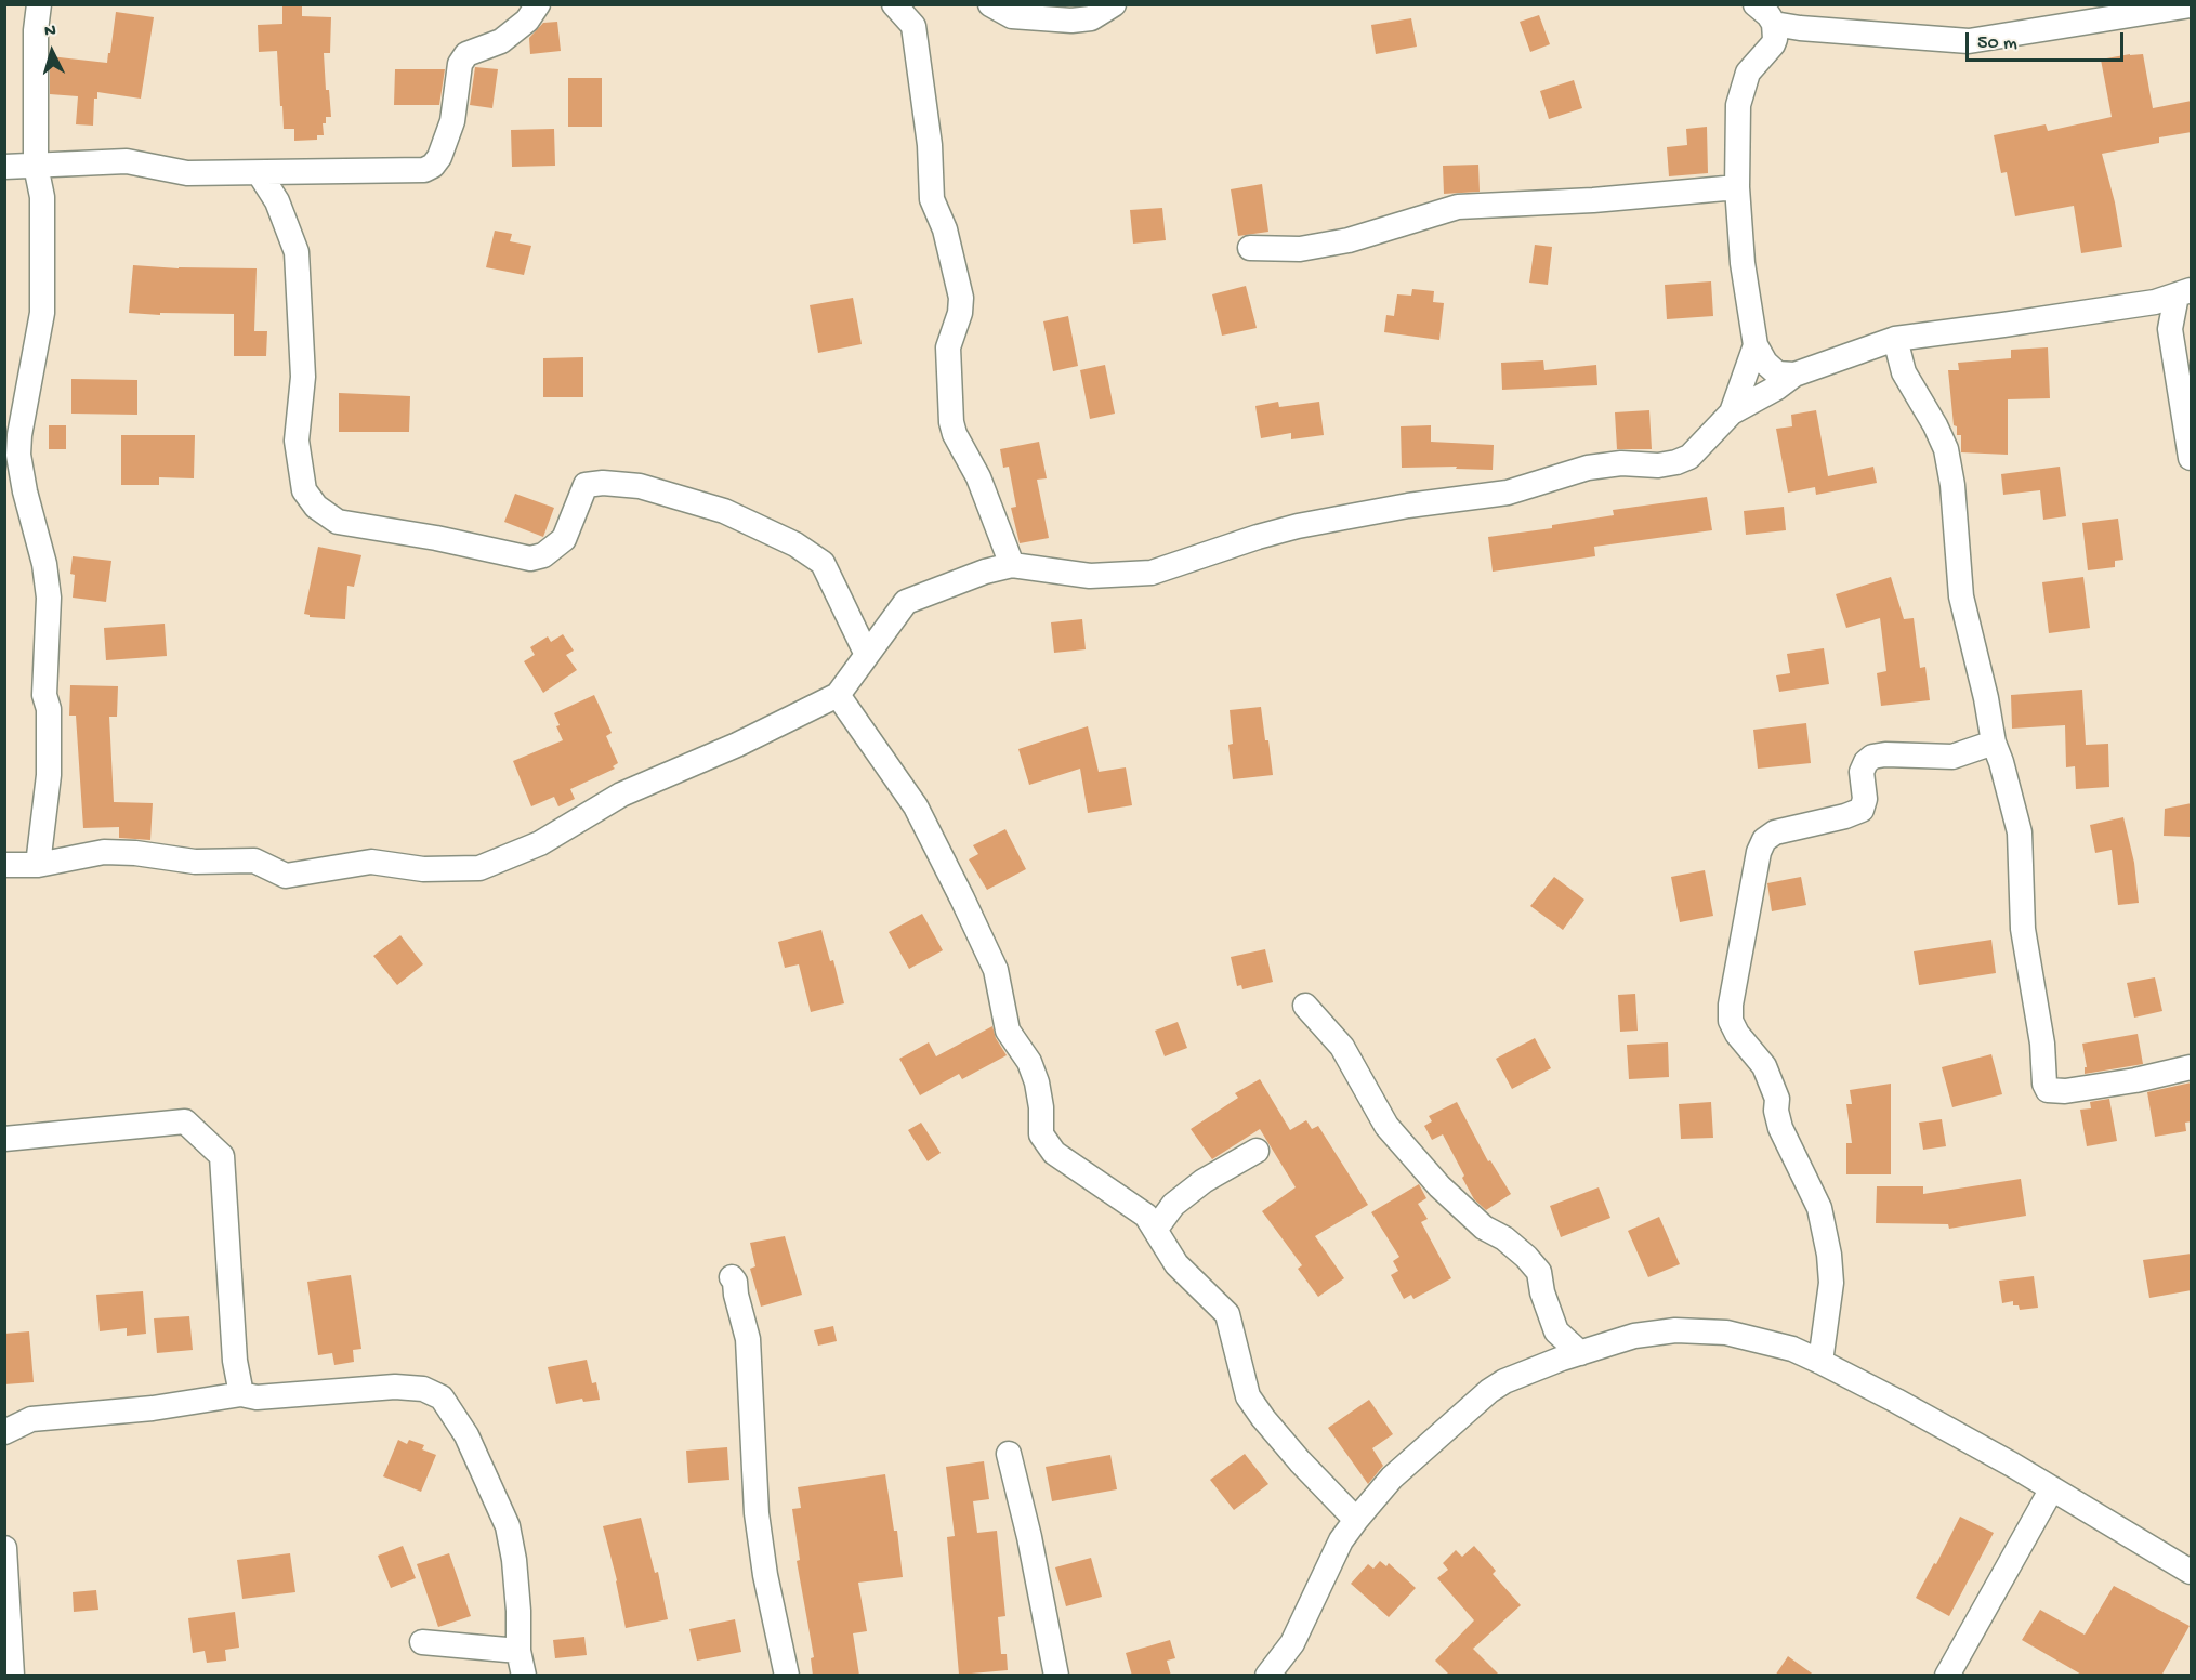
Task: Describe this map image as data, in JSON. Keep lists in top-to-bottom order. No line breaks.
{"scale_bar":"50 m","north":"top"}
